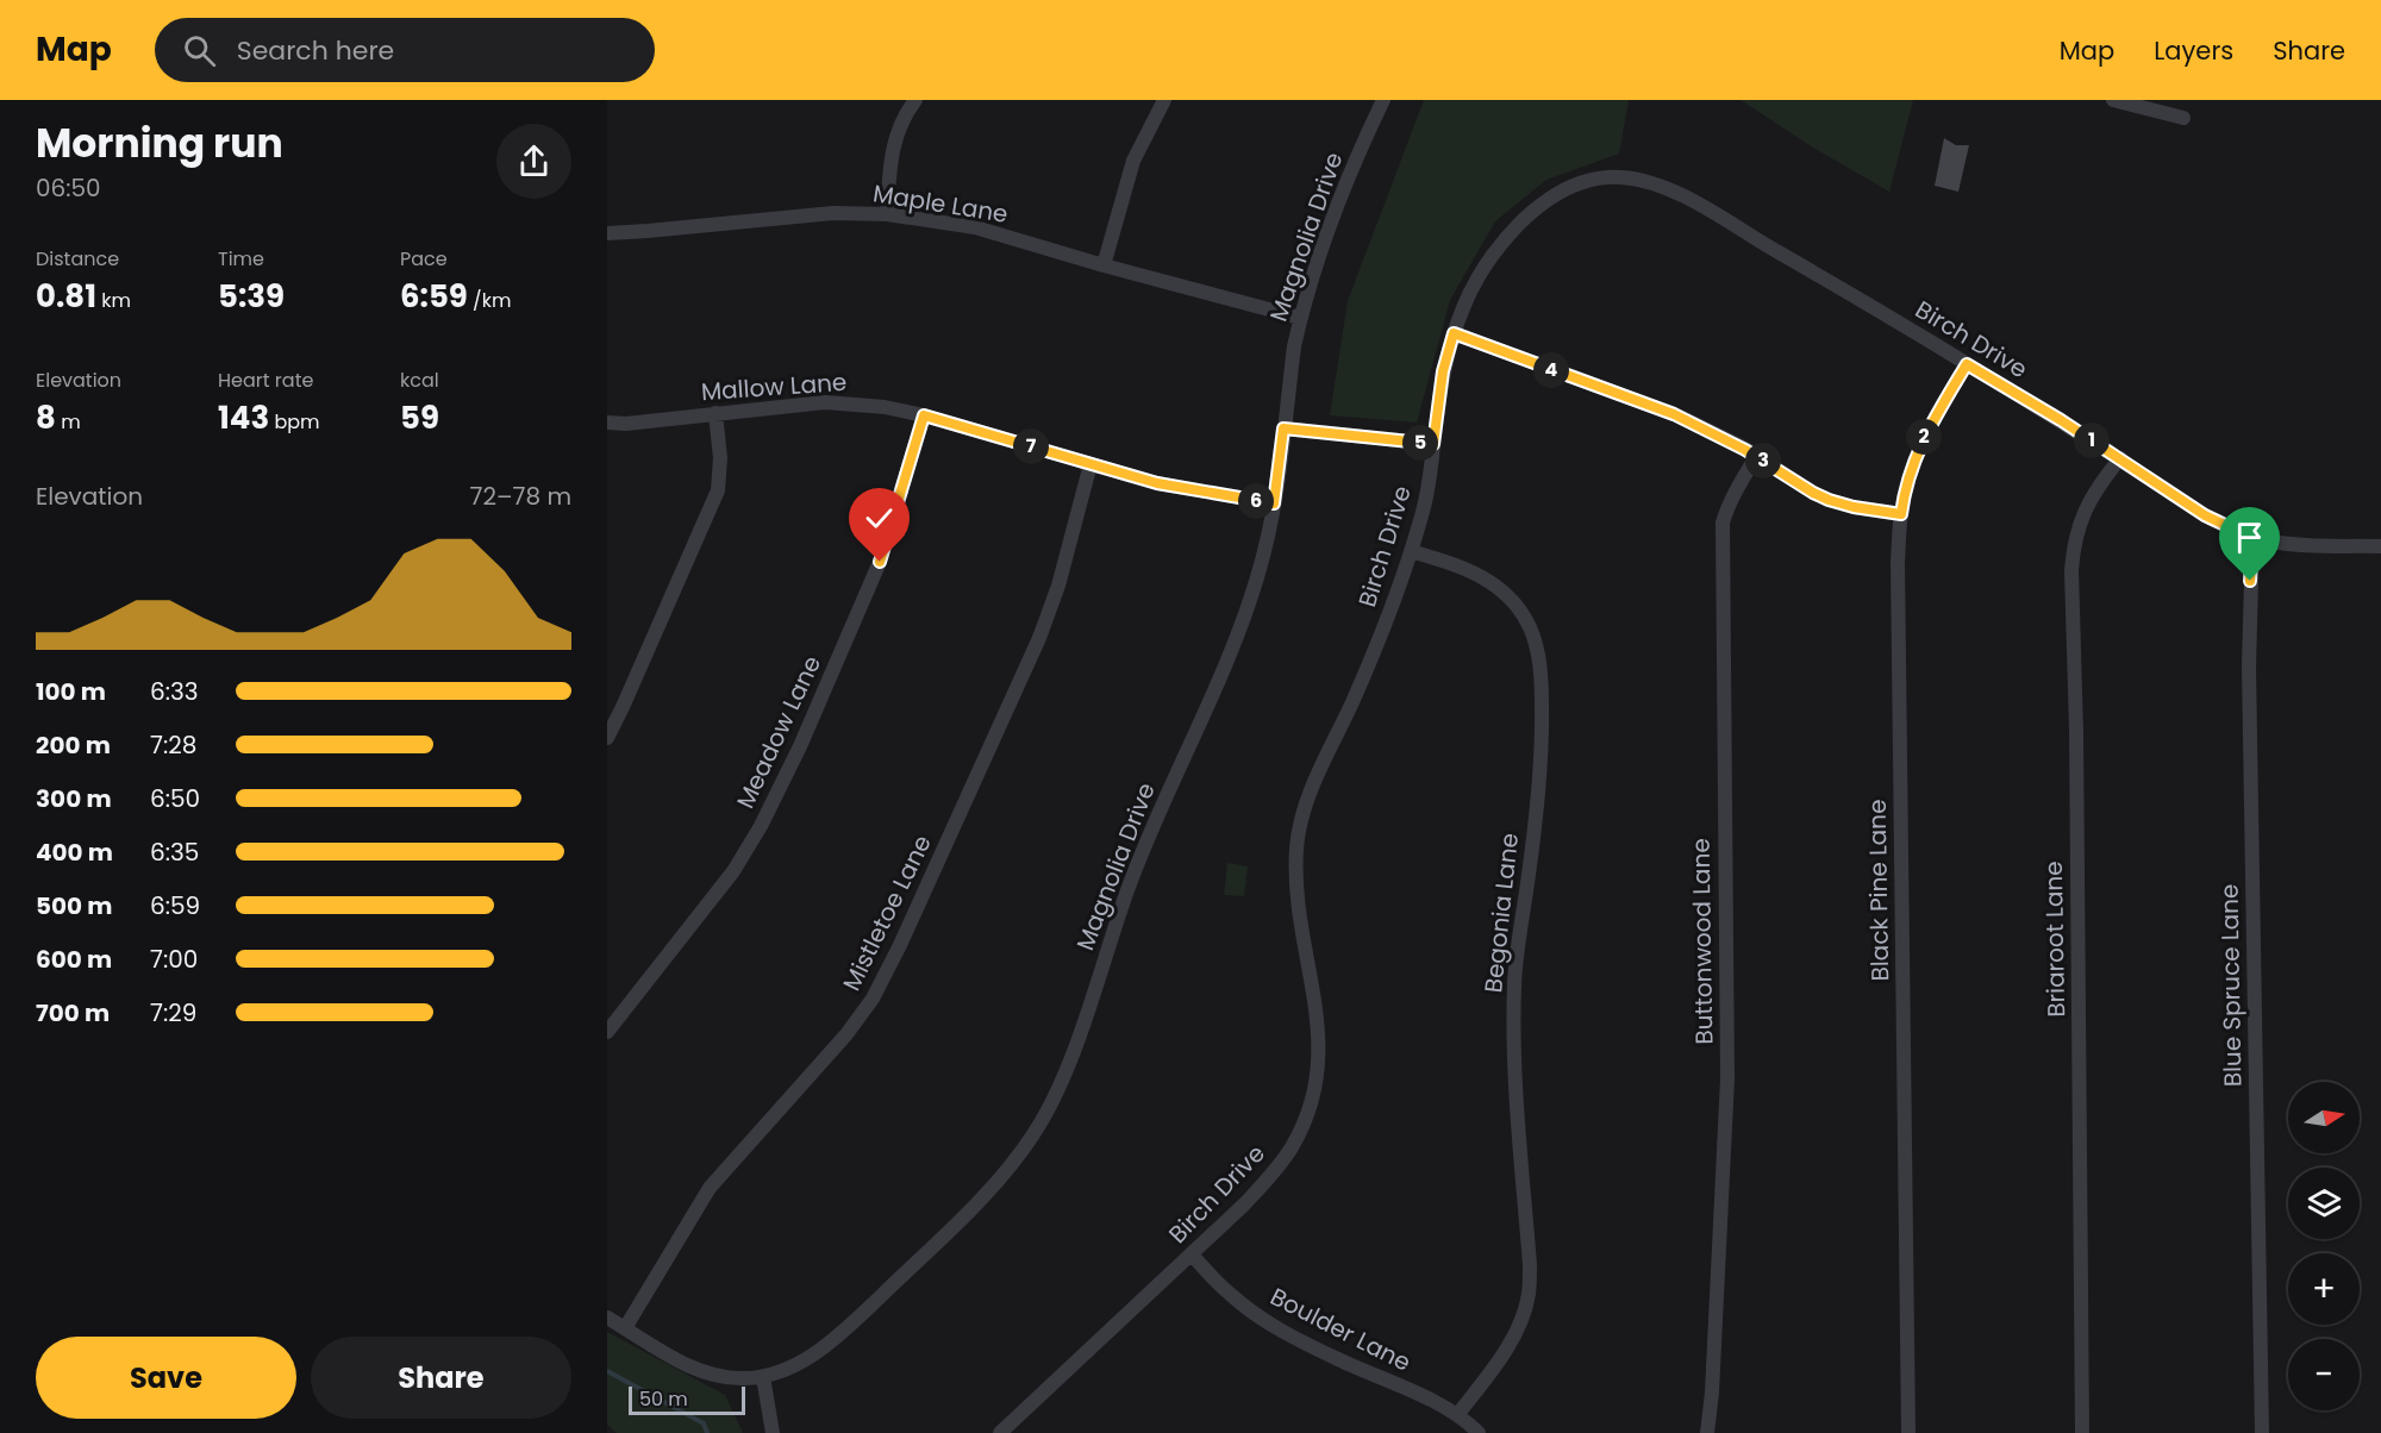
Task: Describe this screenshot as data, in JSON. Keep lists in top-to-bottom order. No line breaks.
{"streets":{"street":["Maple Lane","Magnolia Drive","Birch Drive","Mallow Lane","Meadow Lane","Black Pine Lane","Mistletoe Lane","Begonia Lane","Briaroot Lane","Buttonwood Lane","Blue Spruce Lane","Boulder Lane"]},"crossings":[["Maple Lane","Magnolia Drive"],["Magnolia Drive","Mallow Lane"],["Magnolia Drive","Mistletoe Lane"],["Birch Drive","Black Pine Lane"],["Birch Drive","Begonia Lane"],["Birch Drive","Briaroot Lane"],["Birch Drive","Blue Spruce Lane"],["Birch Drive","Boulder Lane"],["Mallow Lane","Meadow Lane"],["Mallow Lane","Mistletoe Lane"],["Begonia Lane","Boulder Lane"]],"scale_bar":"50 m","north":"right","page":{"header":"Map","search":"Search here","nav":["Map","Layers","Share"],"heading":["Morning run","06:50"],"stats":[["Distance","0.81 km"],["Time","5:39"],["Pace","6:59 /km"],["Elevation","8 m"],["Heart rate","143 bpm"],["kcal","59"]],"pins":["4","2","1","5","7","3","6"],"chart":["Elevation","72–78 m"],"list":[{"name":"100 m","note":"6:33"},{"name":"200 m","note":"7:28"},{"name":"300 m","note":"6:50"},{"name":"400 m","note":"6:35"},{"name":"500 m","note":"6:59"},{"name":"600 m","note":"7:00"},{"name":"700 m","note":"7:29"}],"map_buttons":["+","−"],"buttons":["Save","Share"],"scale":"50 m"}}
